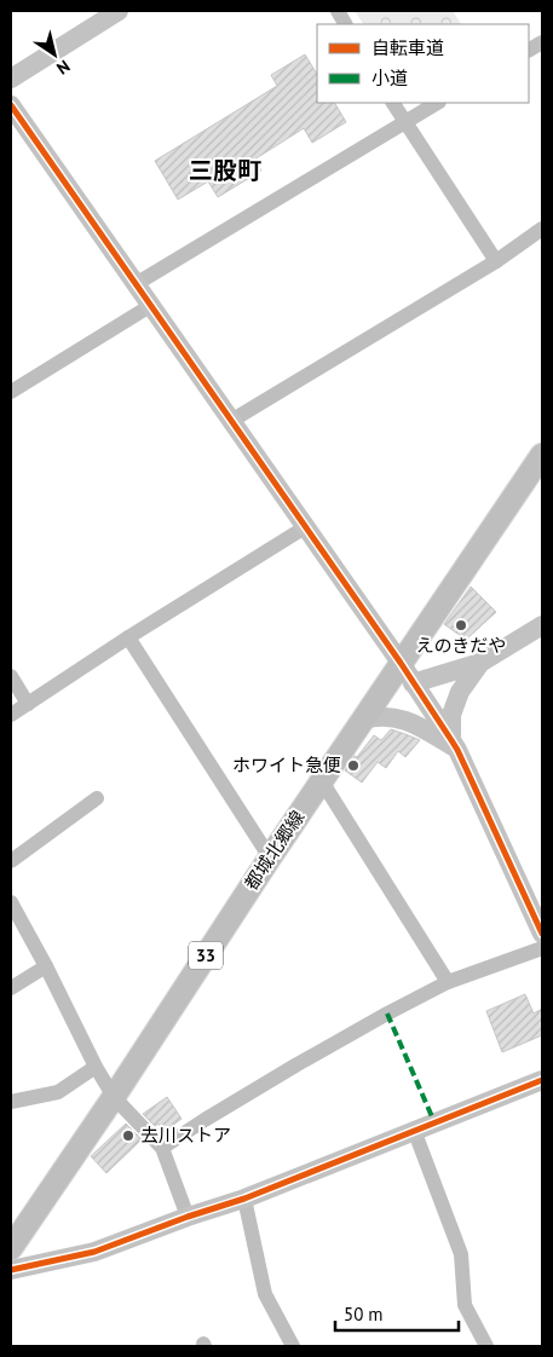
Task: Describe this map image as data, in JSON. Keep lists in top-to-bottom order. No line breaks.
{"streets":{"main road":["都城北郷線","33"]},"districts":["三股町"],"places":["えのきだや","ホワイト急便","去川ストア"],"legend":["自転車道","小道"],"scale_bar":"50 m","north":"bottom right"}
